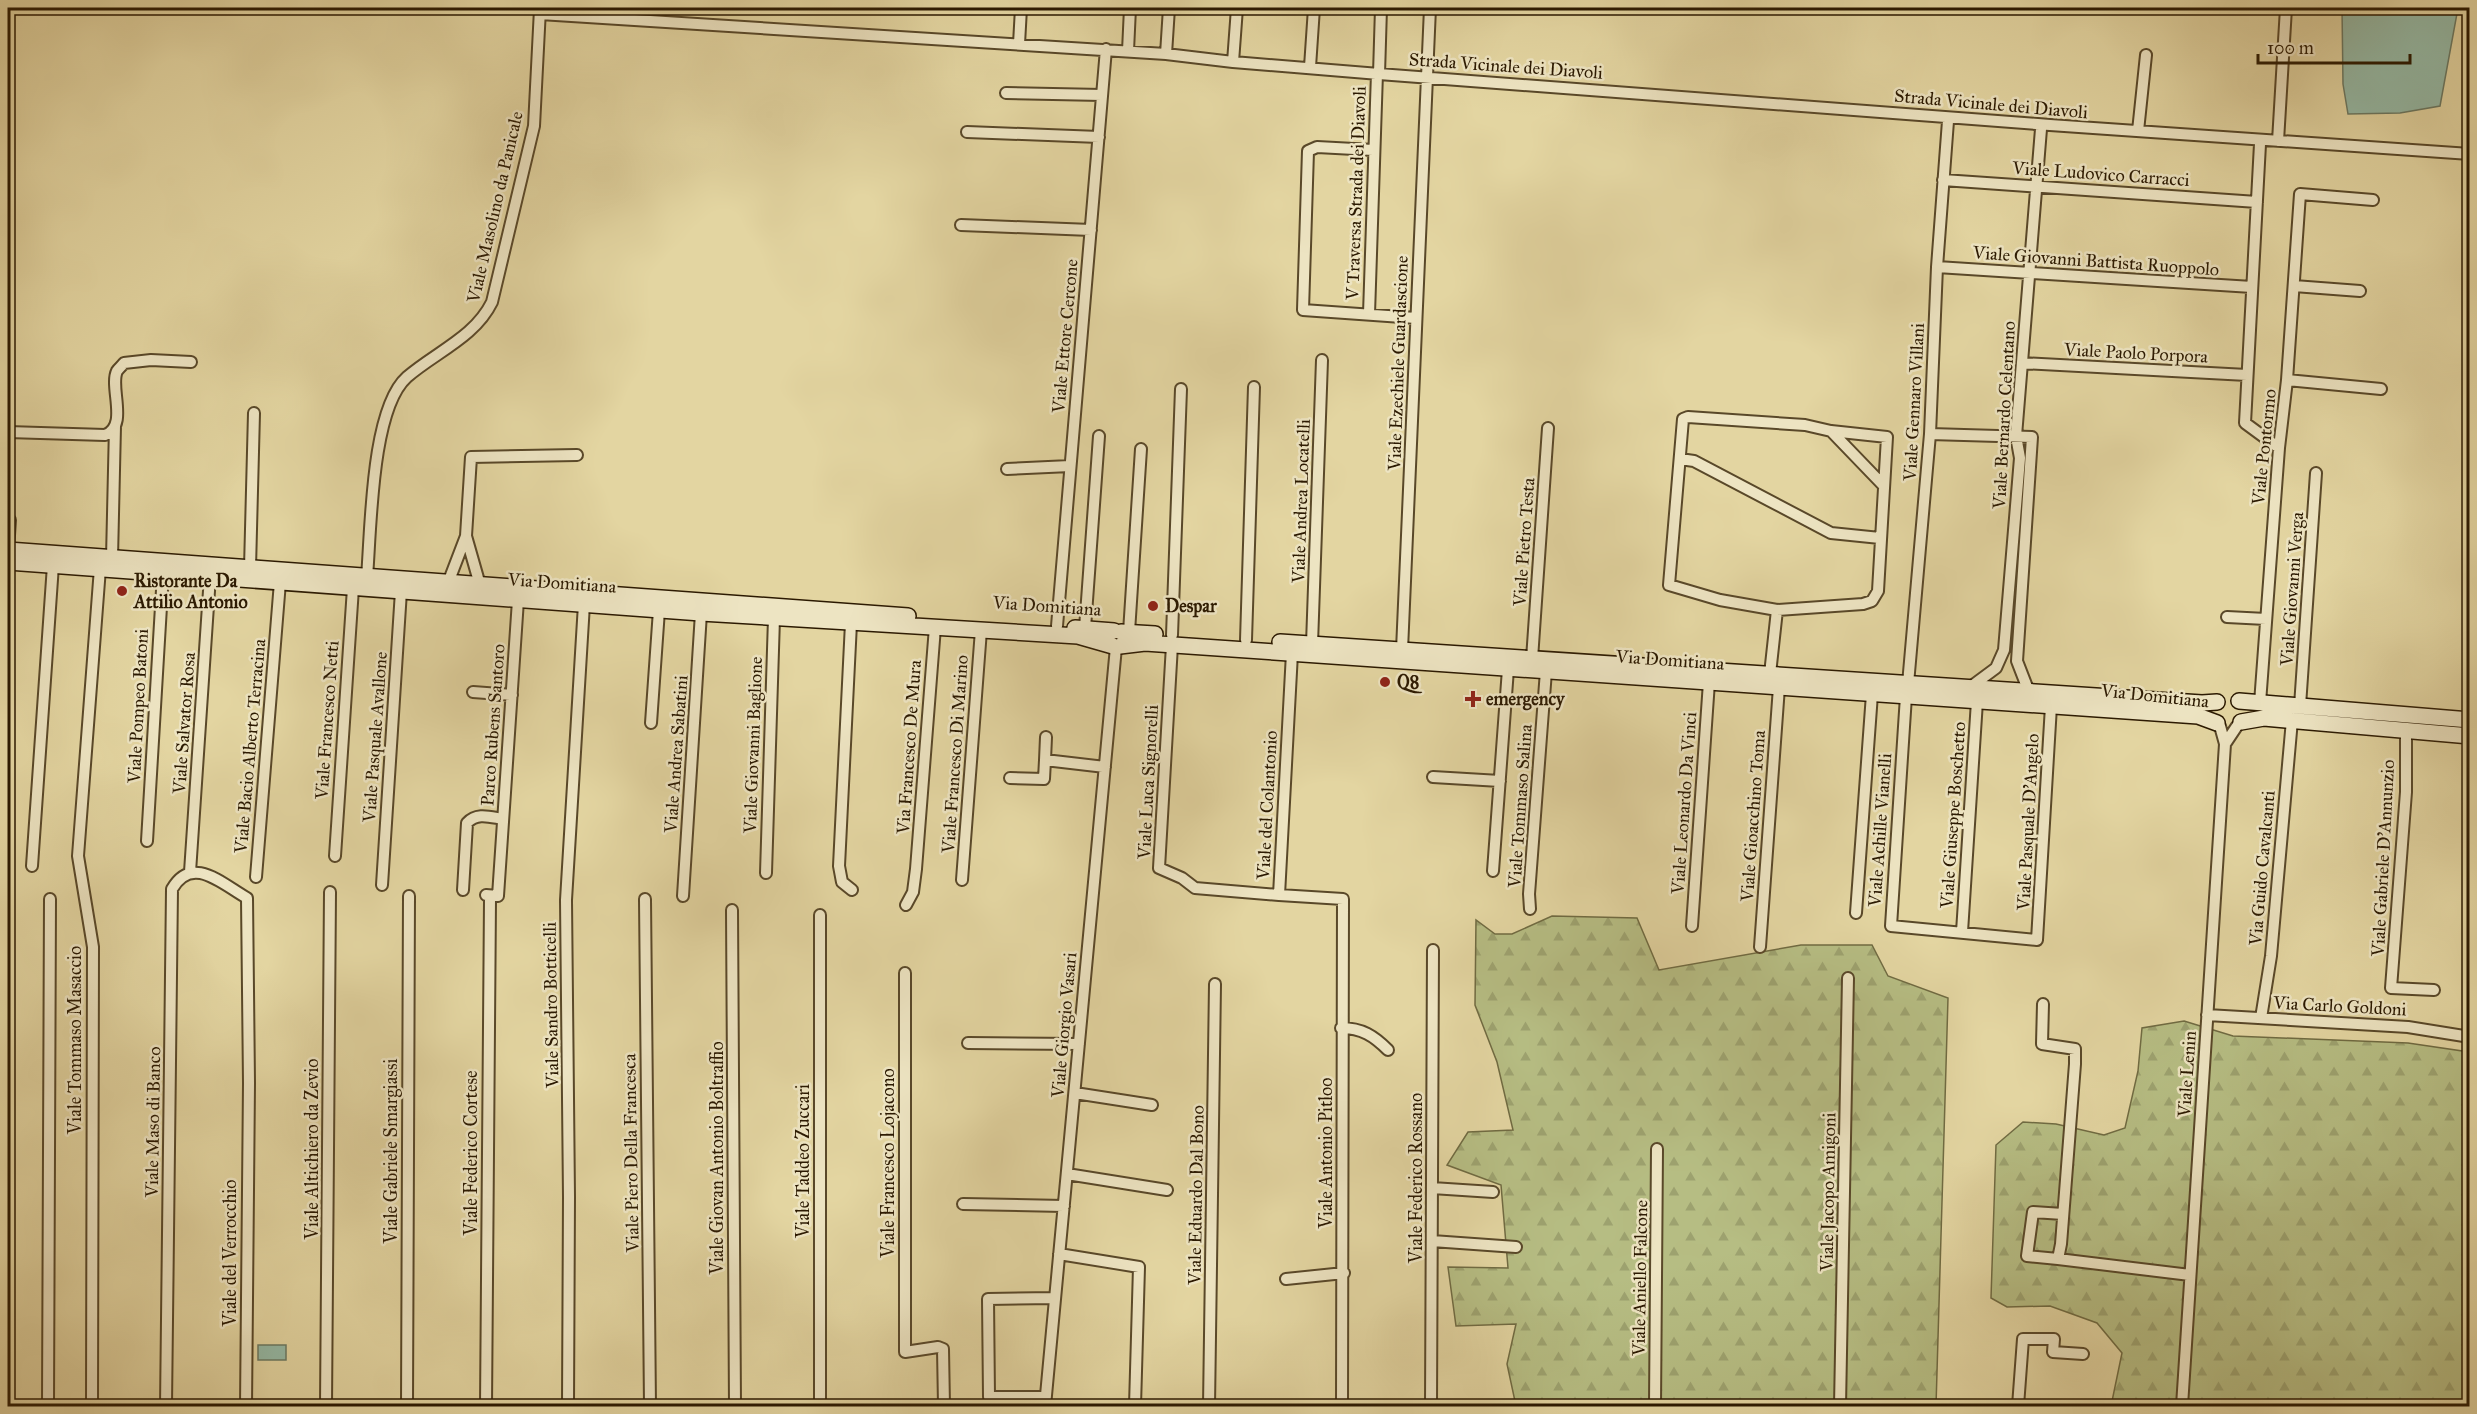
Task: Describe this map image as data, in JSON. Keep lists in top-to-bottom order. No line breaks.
{"streets":{"main road":["Via Domitiana"],"street":["Strada Vicinale dei Diavoli","Viale Ludovico Carracci","V Traversa Strada dei Diavoli","Viale Masolino da Panicale","Viale Giovanni Battista Ruoppolo","Viale Ettore Cercone","Viale Paolo Porpora","Viale Ezechiele Guardascione","Viale Gennaro Villani","Viale Bernardo Celentano","Viale Pontormo","Viale Andrea Locatelli","Viale Pietro Testa","Viale Giovanni Verga","Viale Pompeo Batoni","Viale Francesco Netti","Viale Salvator Rosa","Parco Rubens Santoro","Viale Pasquale Avallone","Viale Giovanni Baglione","Viale Bacio Alberto Terracina","Via Francesco De Mura","Viale Andrea Sabatini","Viale Francesco Di Marino","Viale Luca Signorelli","Viale Leonardo Da Vinci","Viale del Colantonio","Viale Tommaso Salina","Viale Giuseppe Boschetto","Viale Gioacchino Toma","Viale Pasquale D'Angelo","Viale Achille Vianelli","Viale Gabriele D'Annunzio","Via Guido Cavalcanti","Viale Sandro Botticelli","Via Carlo Goldoni","Viale Giorgio Vasari","Viale Tommaso Masaccio","Viale Lenin","Viale Maso di Banco","Viale Altichiero da Zevio","Viale Gabriele Smargiassi","Viale Federico Cortese","Viale Piero Della Francesca","Viale Antonio Pitloo","Viale Giovan Antonio Boltraffio","Viale Taddeo Zuccari","Viale Francesco Lojacono","Viale Federico Rossano","Viale Jacopo Amigoni","Viale Eduardo Dal Bono","Viale del Verrocchio","Viale Aniello Falcone"]},"crossings":[["Strada Vicinale dei Diavoli","V Traversa Strada dei Diavoli"],["Strada Vicinale dei Diavoli","Viale Masolino da Panicale"],["Strada Vicinale dei Diavoli","Viale Ettore Cercone"],["Strada Vicinale dei Diavoli","Viale Ezechiele Guardascione"],["Viale Ludovico Carracci","Viale Gennaro Villani"],["Viale Ludovico Carracci","Viale Bernardo Celentano"],["Viale Masolino da Panicale","Via Domitiana"],["Viale Giovanni Battista Ruoppolo","Viale Gennaro Villani"],["Viale Giovanni Battista Ruoppolo","Viale Bernardo Celentano"],["Viale Ettore Cercone","Via Domitiana"],["Viale Paolo Porpora","Viale Bernardo Celentano"],["Viale Ezechiele Guardascione","Via Domitiana"],["Viale Gennaro Villani","Via Domitiana"],["Viale Gennaro Villani","Viale Achille Vianelli"],["Viale Bernardo Celentano","Via Domitiana"],["Viale Bernardo Celentano","Viale Giuseppe Boschetto"],["Viale Andrea Locatelli","Via Domitiana"],["Viale Pietro Testa","Via Domitiana"],["Via Domitiana","Viale Pompeo Batoni"],["Via Domitiana","Viale Francesco Netti"],["Via Domitiana","Viale Salvator Rosa"],["Via Domitiana","Parco Rubens Santoro"],["Via Domitiana","Viale Pasquale Avallone"],["Via Domitiana","Viale Giovanni Baglione"],["Via Domitiana","Viale Bacio Alberto Terracina"],["Via Domitiana","Via Francesco De Mura"],["Via Domitiana","Viale Andrea Sabatini"],["Via Domitiana","Viale Francesco Di Marino"],["Via Domitiana","Viale Luca Signorelli"],["Via Domitiana","Viale Leonardo Da Vinci"],["Via Domitiana","Viale del Colantonio"],["Via Domitiana","Viale Tommaso Salina"],["Via Domitiana","Viale Giuseppe Boschetto"],["Via Domitiana","Viale Gioacchino Toma"],["Via Domitiana","Viale Pasquale D'Angelo"],["Via Domitiana","Viale Achille Vianelli"],["Via Domitiana","Viale Sandro Botticelli"],["Via Domitiana","Viale Giorgio Vasari"],["Via Domitiana","Viale Tommaso Masaccio"],["Via Domitiana","Viale Lenin"],["Viale Giovanni Verga","Via Guido Cavalcanti"],["Viale Salvator Rosa","Viale Maso di Banco"],["Viale Salvator Rosa","Viale del Verrocchio"],["Parco Rubens Santoro","Viale Federico Cortese"],["Viale Luca Signorelli","Viale del Colantonio"],["Viale del Colantonio","Viale Antonio Pitloo"],["Viale Giuseppe Boschetto","Viale Achille Vianelli"],["Viale Pasquale D'Angelo","Viale Achille Vianelli"],["Via Guido Cavalcanti","Via Carlo Goldoni"],["Via Carlo Goldoni","Viale Lenin"],["Viale Maso di Banco","Viale del Verrocchio"]],"places":{"other":["Ristorante Da Attilio Antonio","Despar","Q8"],"health":["emergency"]},"scale_bar":"100 m"}
